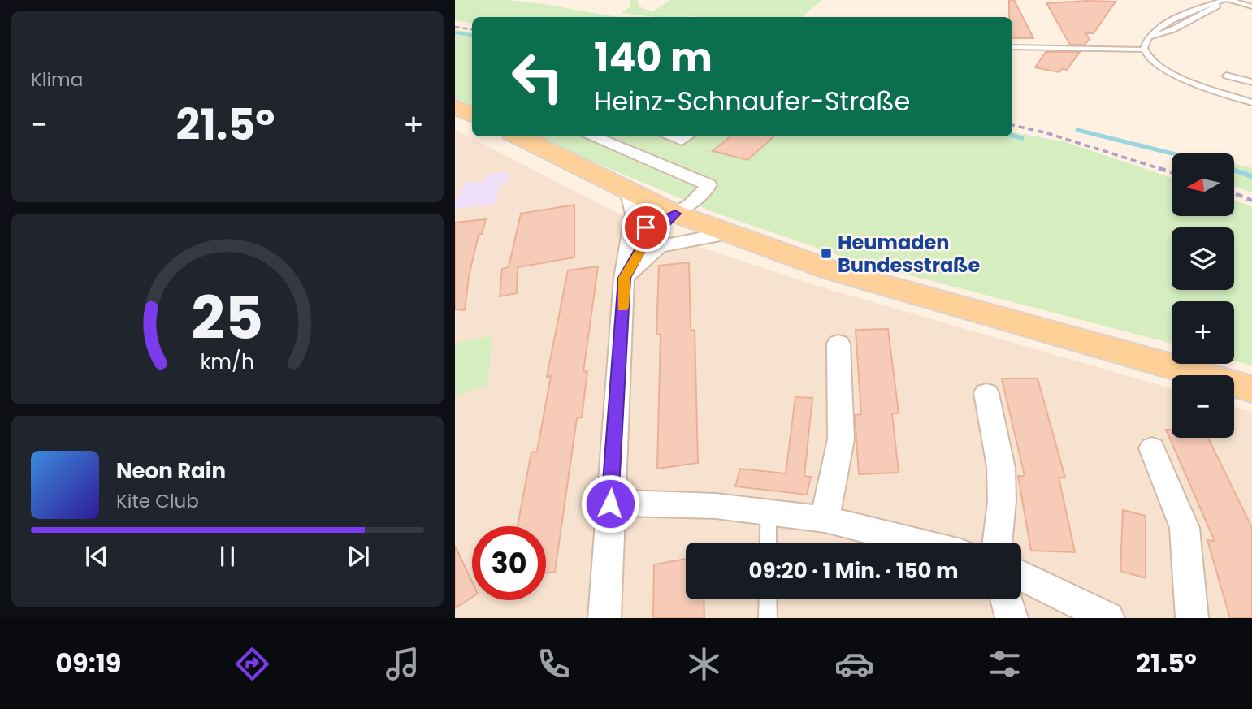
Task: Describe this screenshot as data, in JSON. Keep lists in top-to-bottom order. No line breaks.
{"places":{"transit":["Heumaden Bundesstraße"]},"north":"left","page":{"tile":"Klima","turn":["140 m","Heinz-Schnaufer-Straße"],"heat":["−","21.5°","+"],"map_buttons":["+","−"],"song":["Neon Rain","Kite Club"],"limit":"30","trip":"09:20 · 1 Min. · 150 m","tabs":["09:19","21.5°"],"gauge":["25","km/h"]}}
